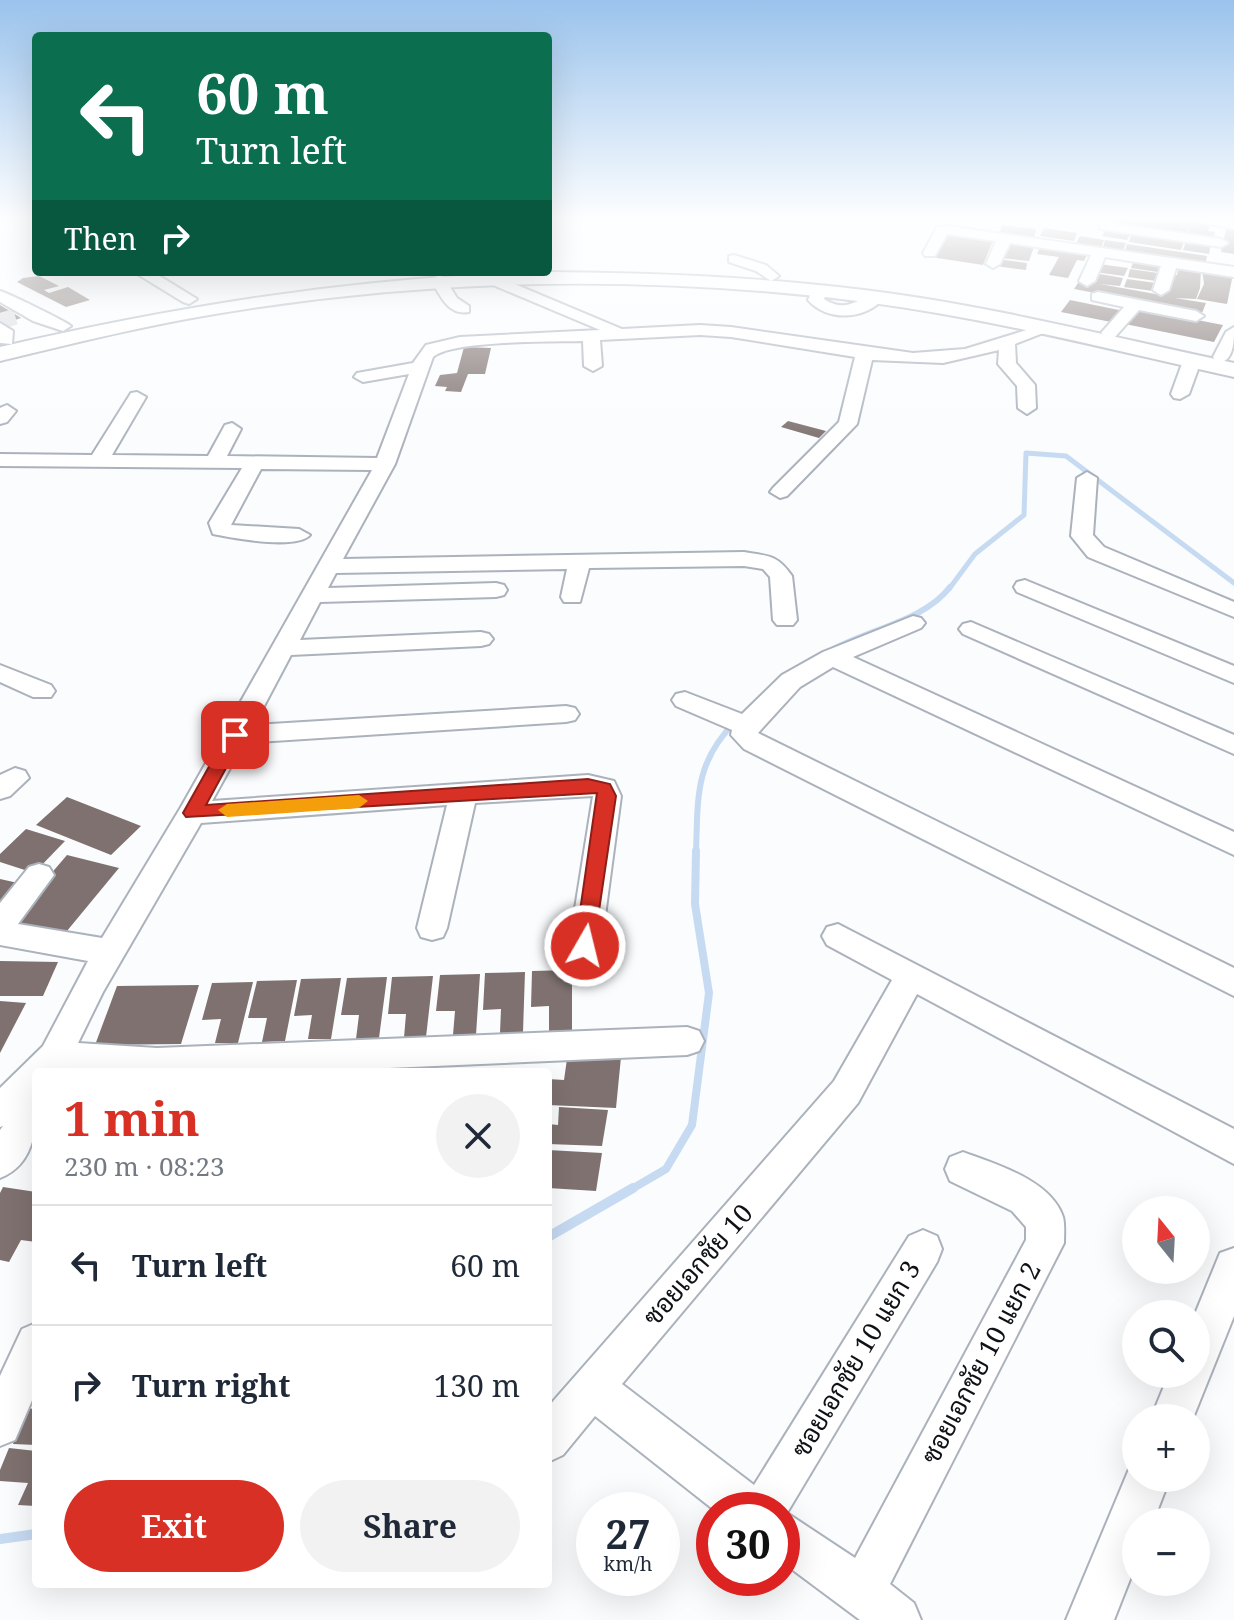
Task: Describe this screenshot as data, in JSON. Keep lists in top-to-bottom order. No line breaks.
{"streets":{"street":["ซอยเอกชัย 10","ซอยเอกชัย 10 แยก 3","ซอยเอกชัย 10 แยก 2"]},"north":"top","page":{"turn":["60 m","Turn left"],"then":"Then","heading":["1 min","230 m · 08:23"],"map_buttons":["+","−"],"list":[{"name":"Turn left","value":"60 m"},{"name":"Turn right","value":"130 m"}],"buttons":["Exit","Share"],"speed":"27 km/h","limit":"30"}}
